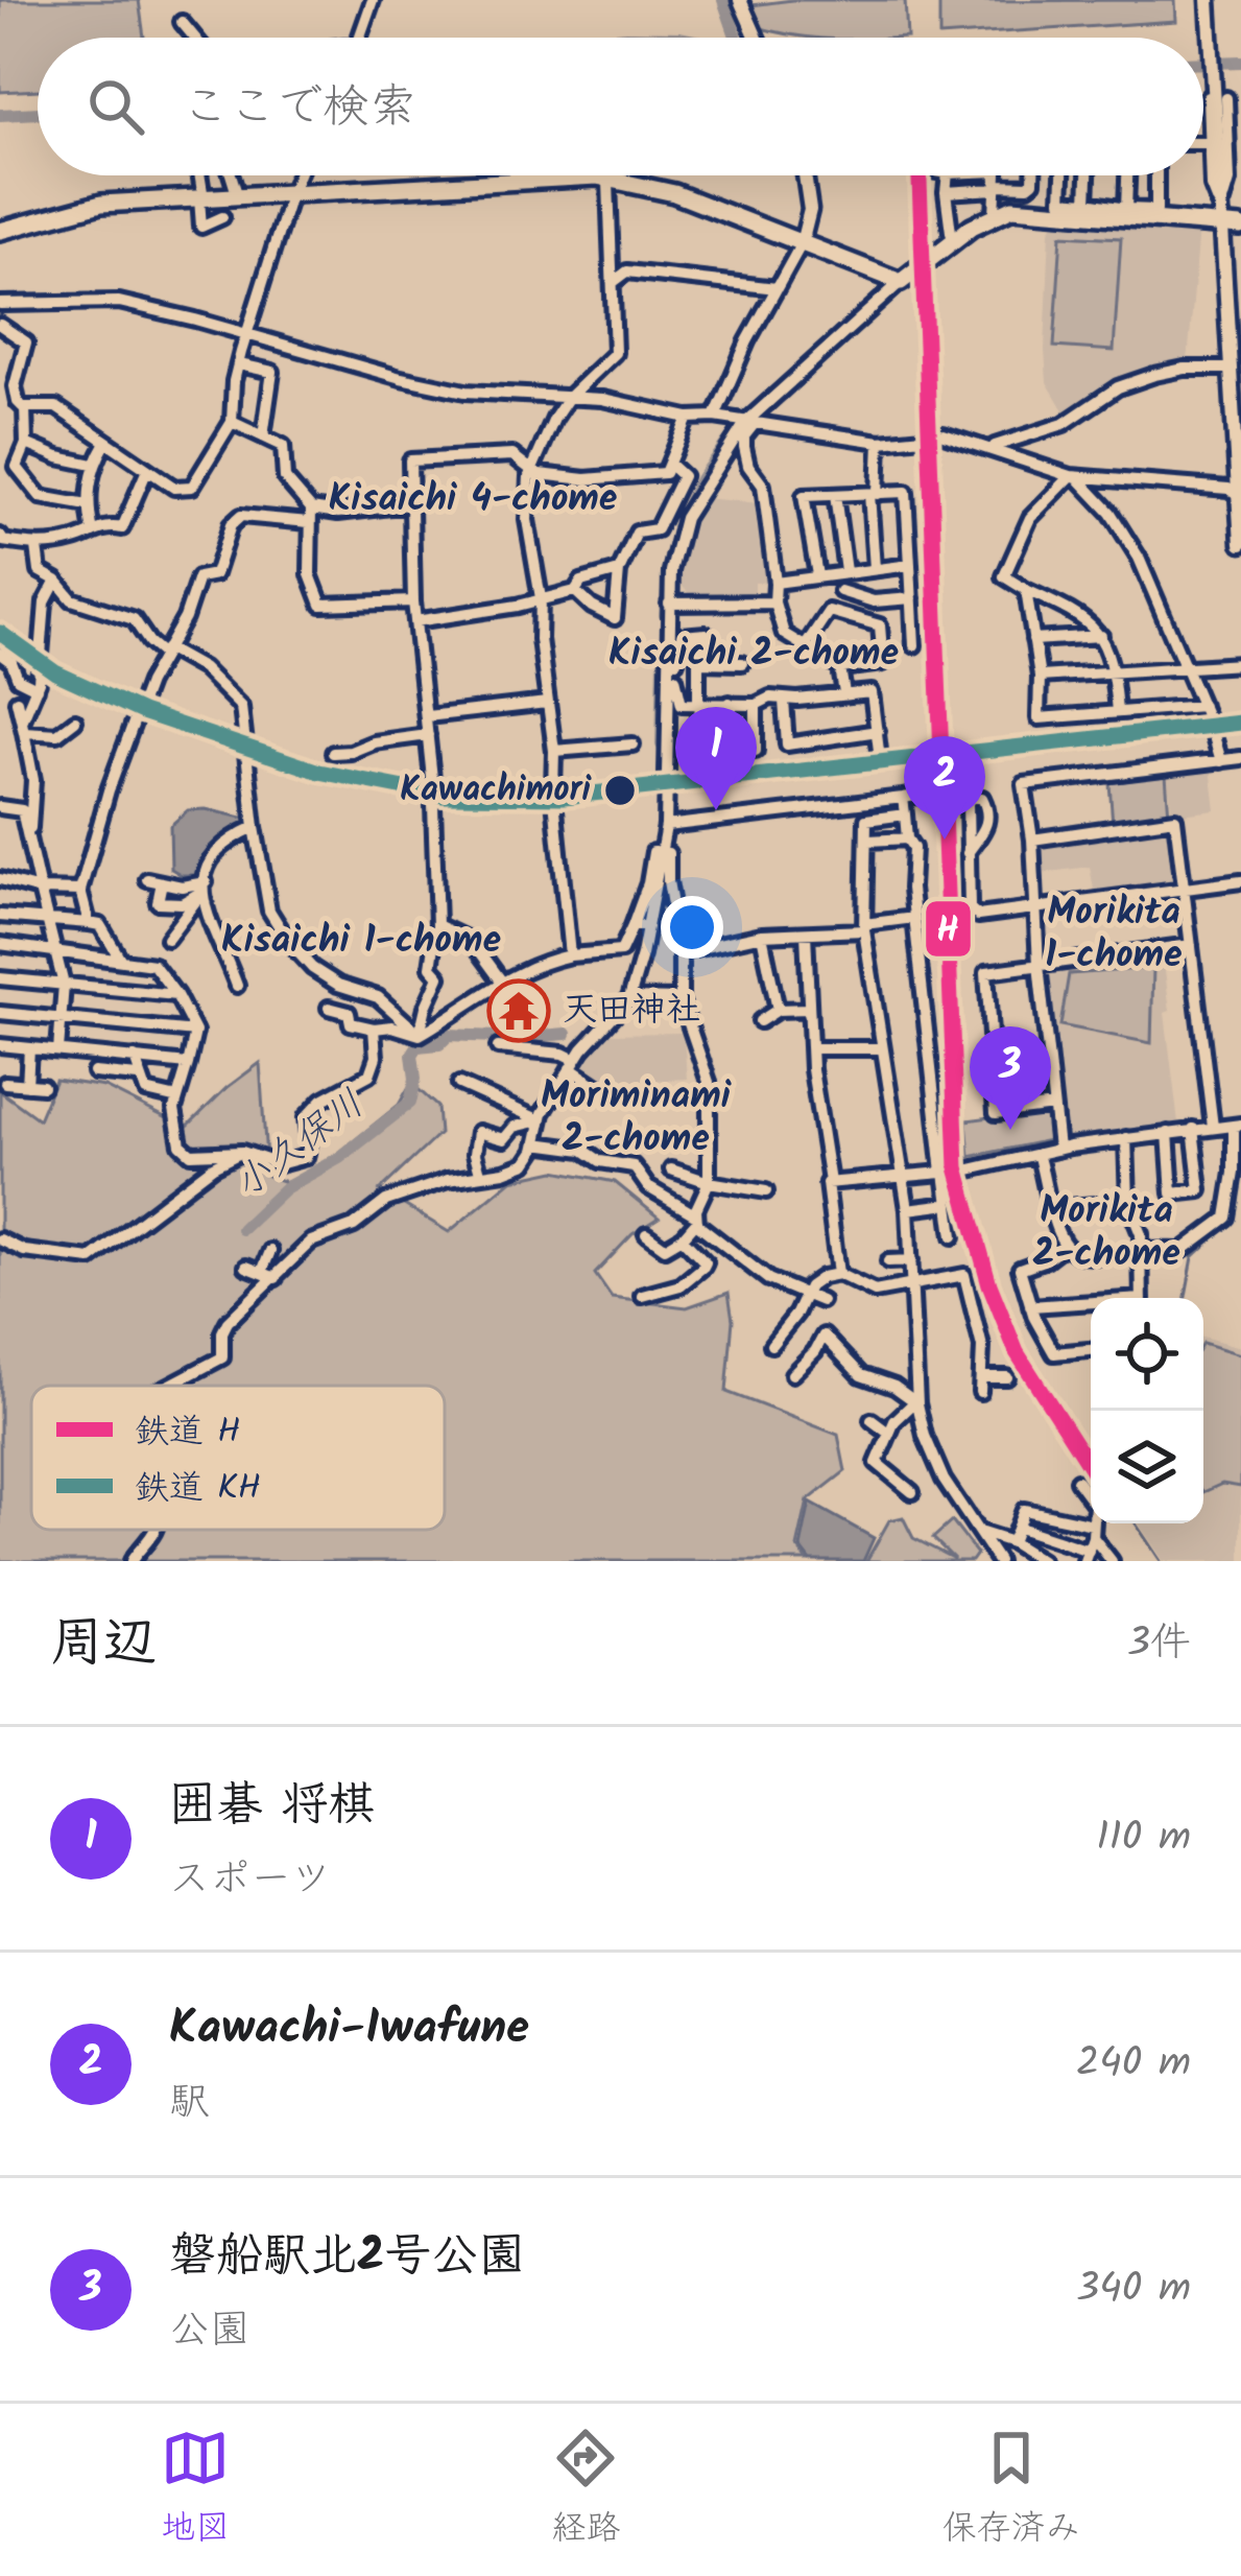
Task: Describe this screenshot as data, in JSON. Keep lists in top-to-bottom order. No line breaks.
{"districts":["Kisaichi 4-chome","Kisaichi 2-chome","Morikita 1-chome","Kisaichi 1-chome","Moriminami 2-chome","Morikita 2-chome"],"water":["小久保川"],"places":{"other":["Kawachimori"],"temple":["天田神社"]},"lines":["rail line H","rail line KH"],"legend":["鉄道 H","鉄道 KH"],"page":{"search":"ここで検索","pins":["1","2","3"],"heading":["周辺","3件"],"list":[{"mark":"1","name":"囲碁 将棋","note":"スポーツ","value":"110 m"},{"mark":"2","name":"Kawachi-Iwafune","note":"駅","value":"240 m"},{"mark":"3","name":"磐船駅北2号公園","note":"公園","value":"340 m"}],"nav":["地図","経路","保存済み"]}}
